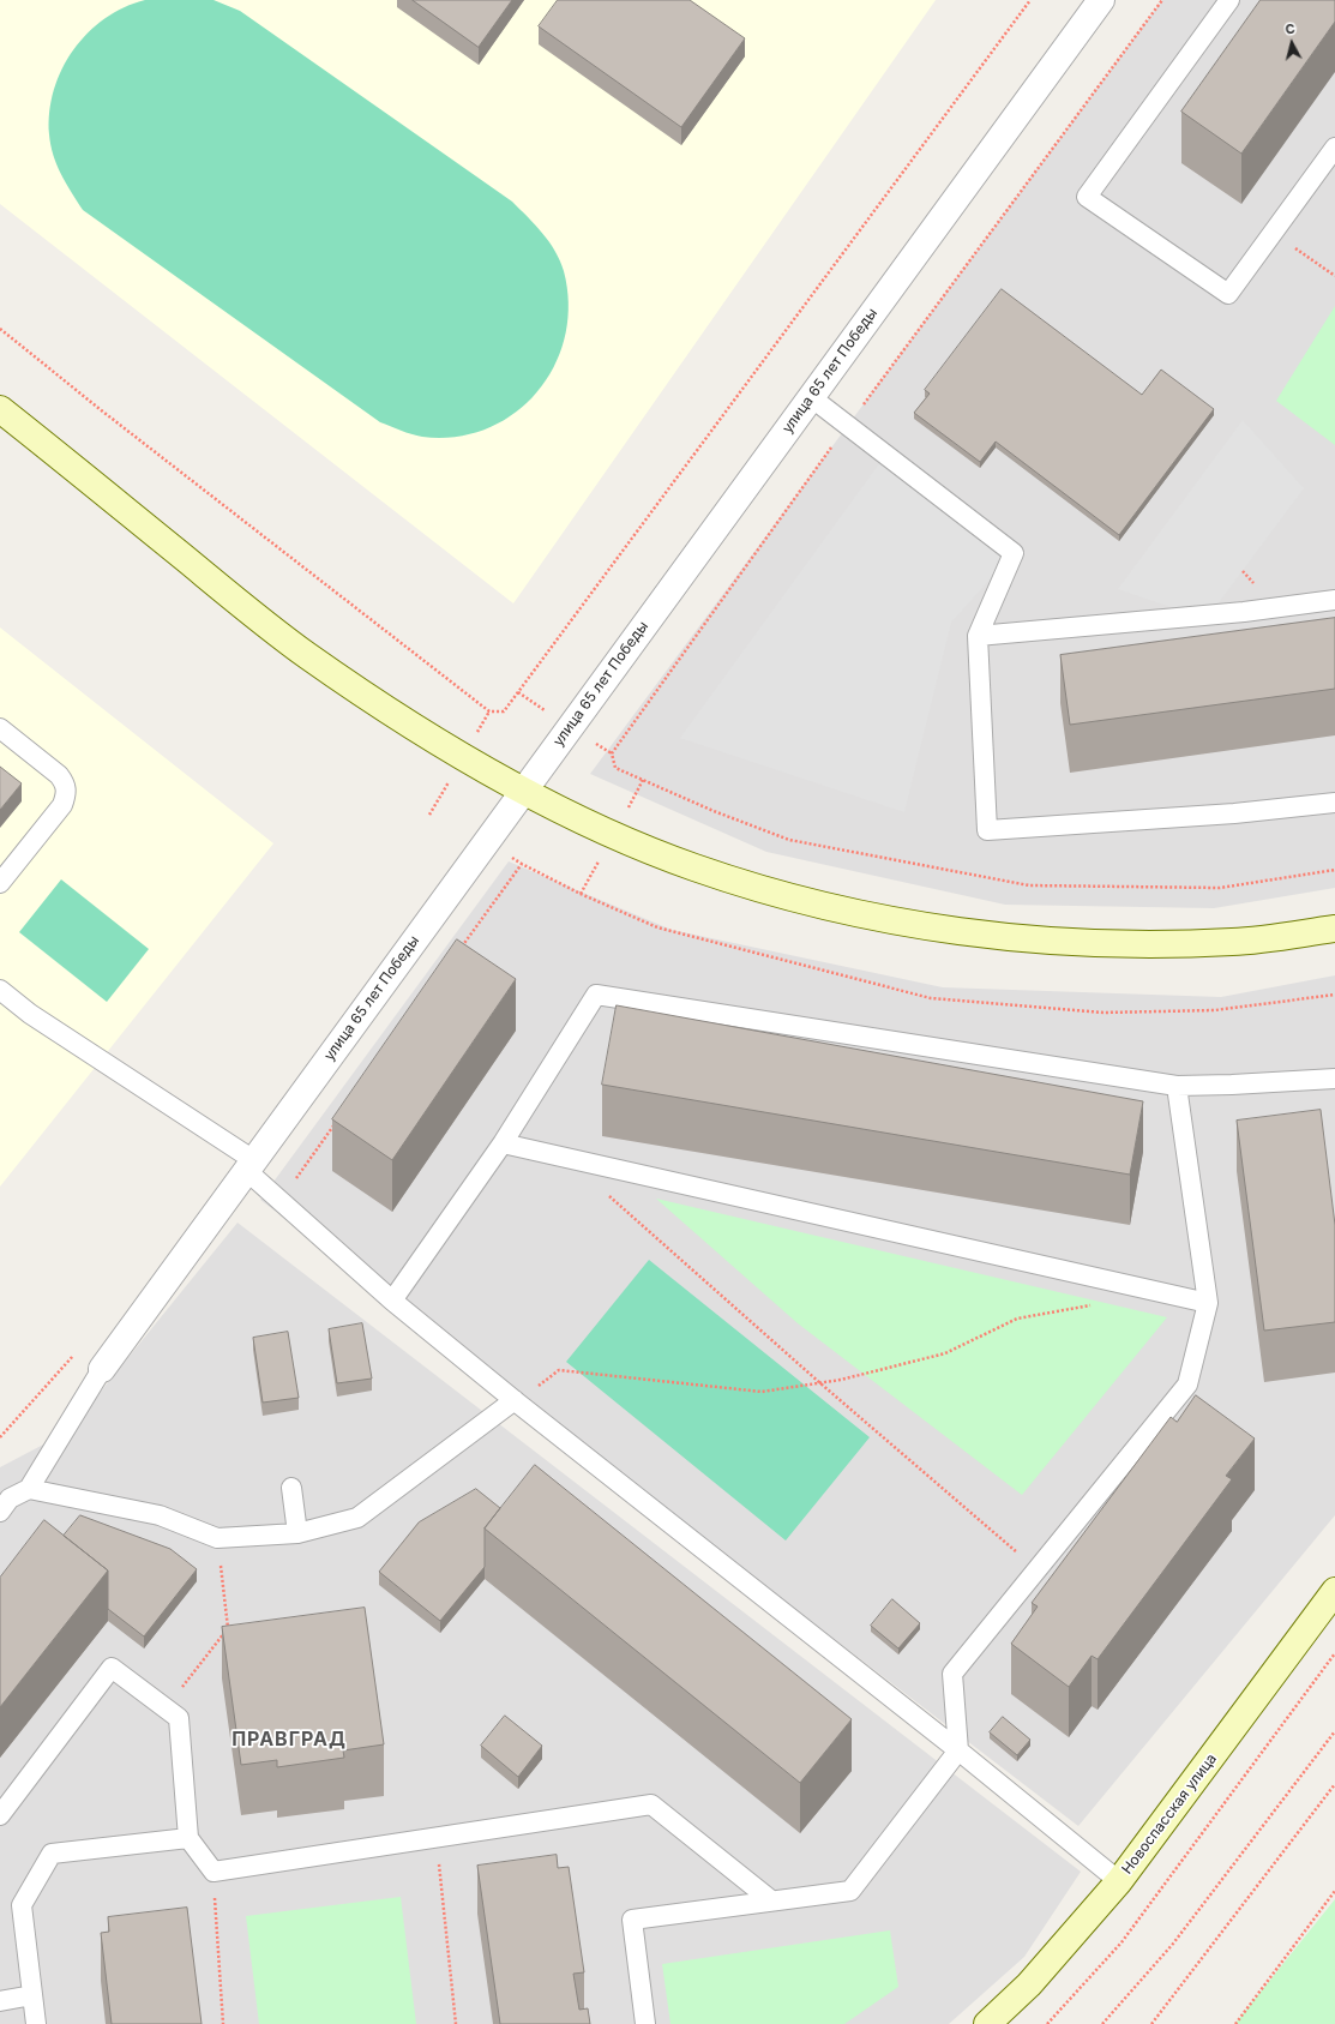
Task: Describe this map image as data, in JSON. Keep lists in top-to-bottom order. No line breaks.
{"streets":{"street":["улица 65 лет Победы","Новоспасская улица"]},"districts":["ПРАВГРАД"],"north":"top"}
